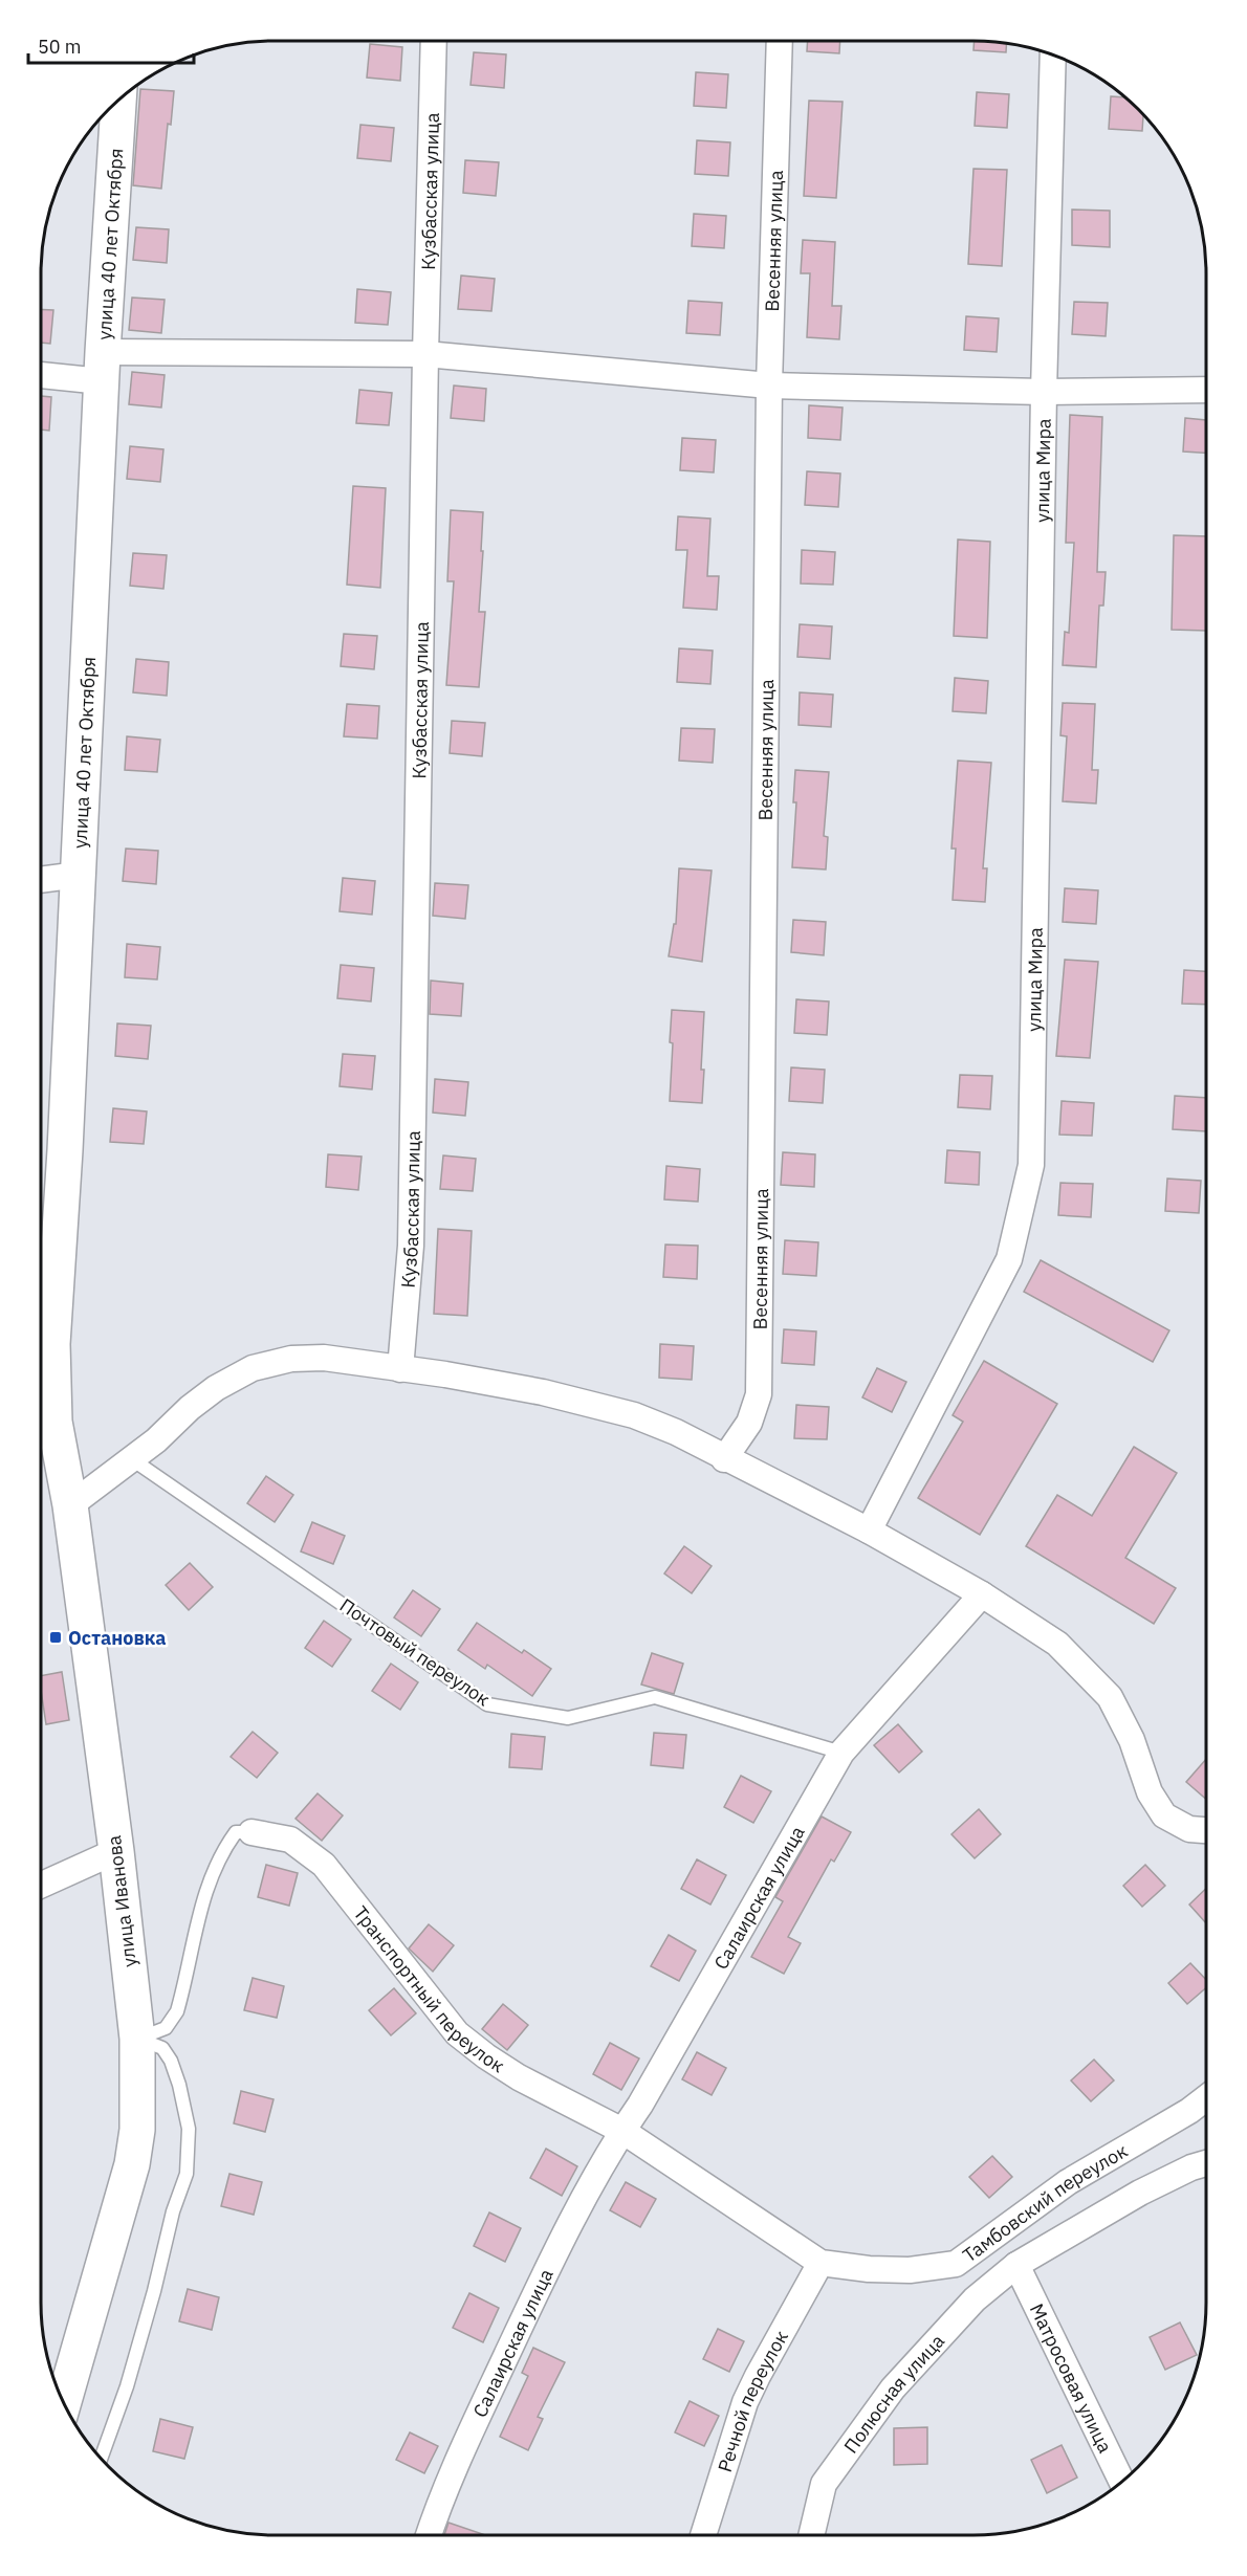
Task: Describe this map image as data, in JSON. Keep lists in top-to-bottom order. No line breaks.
{"streets":{"street":["Кузбасская улица","Весенняя улица","улица 40 лет Октября","улица Мира","Салаирская улица","улица Иванова","Транспортный переулок","Тамбовский переулок","Матросовая улица","Полюсная улица","Речной переулок"],"lane":["Почтовый переулок"]},"crossings":[["улица 40 лет Октября","улица Иванова"],["Почтовый переулок","Салаирская улица"],["Салаирская улица","Транспортный переулок"],["Транспортный переулок","Тамбовский переулок"],["Транспортный переулок","Речной переулок"],["Тамбовский переулок","Речной переулок"],["Матросовая улица","Полюсная улица"]],"places":{"transit":["Остановка"]},"scale_bar":"50 m"}
